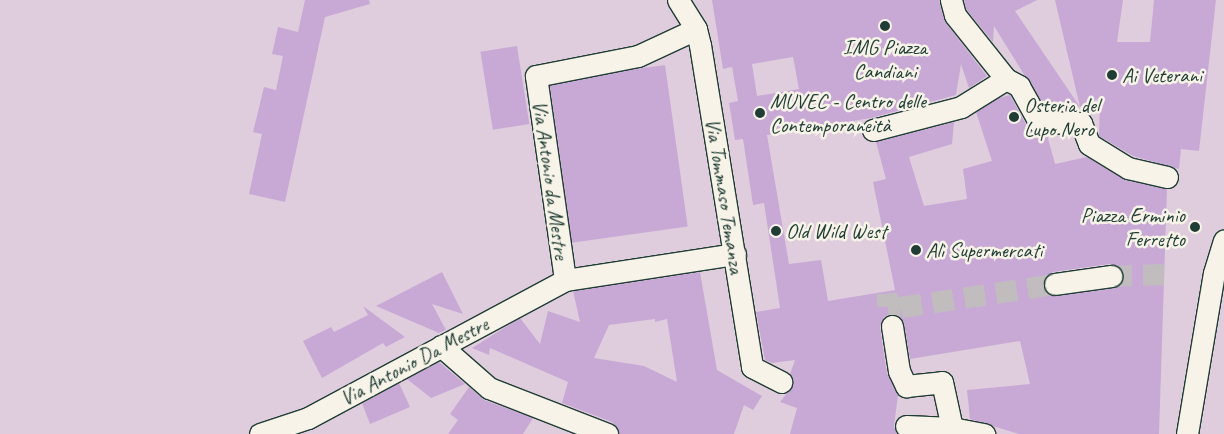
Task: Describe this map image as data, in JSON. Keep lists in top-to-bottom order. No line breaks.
{"streets":{"street":["Via Antonio da Mestre","Via Tommaso Temanza","Via Antonio Da Mestre"]},"crossings":[["Via Antonio da Mestre","Via Tommaso Temanza"],["Via Antonio da Mestre","Via Antonio Da Mestre"]],"places":["IMG Piazza Candiani","Ai Veterani","MUVEC - Centro delle Contemporaneità","Osteria del Lupo Nero","Piazza Erminio Ferretto","Old Wild West","Alì Supermercati"]}
